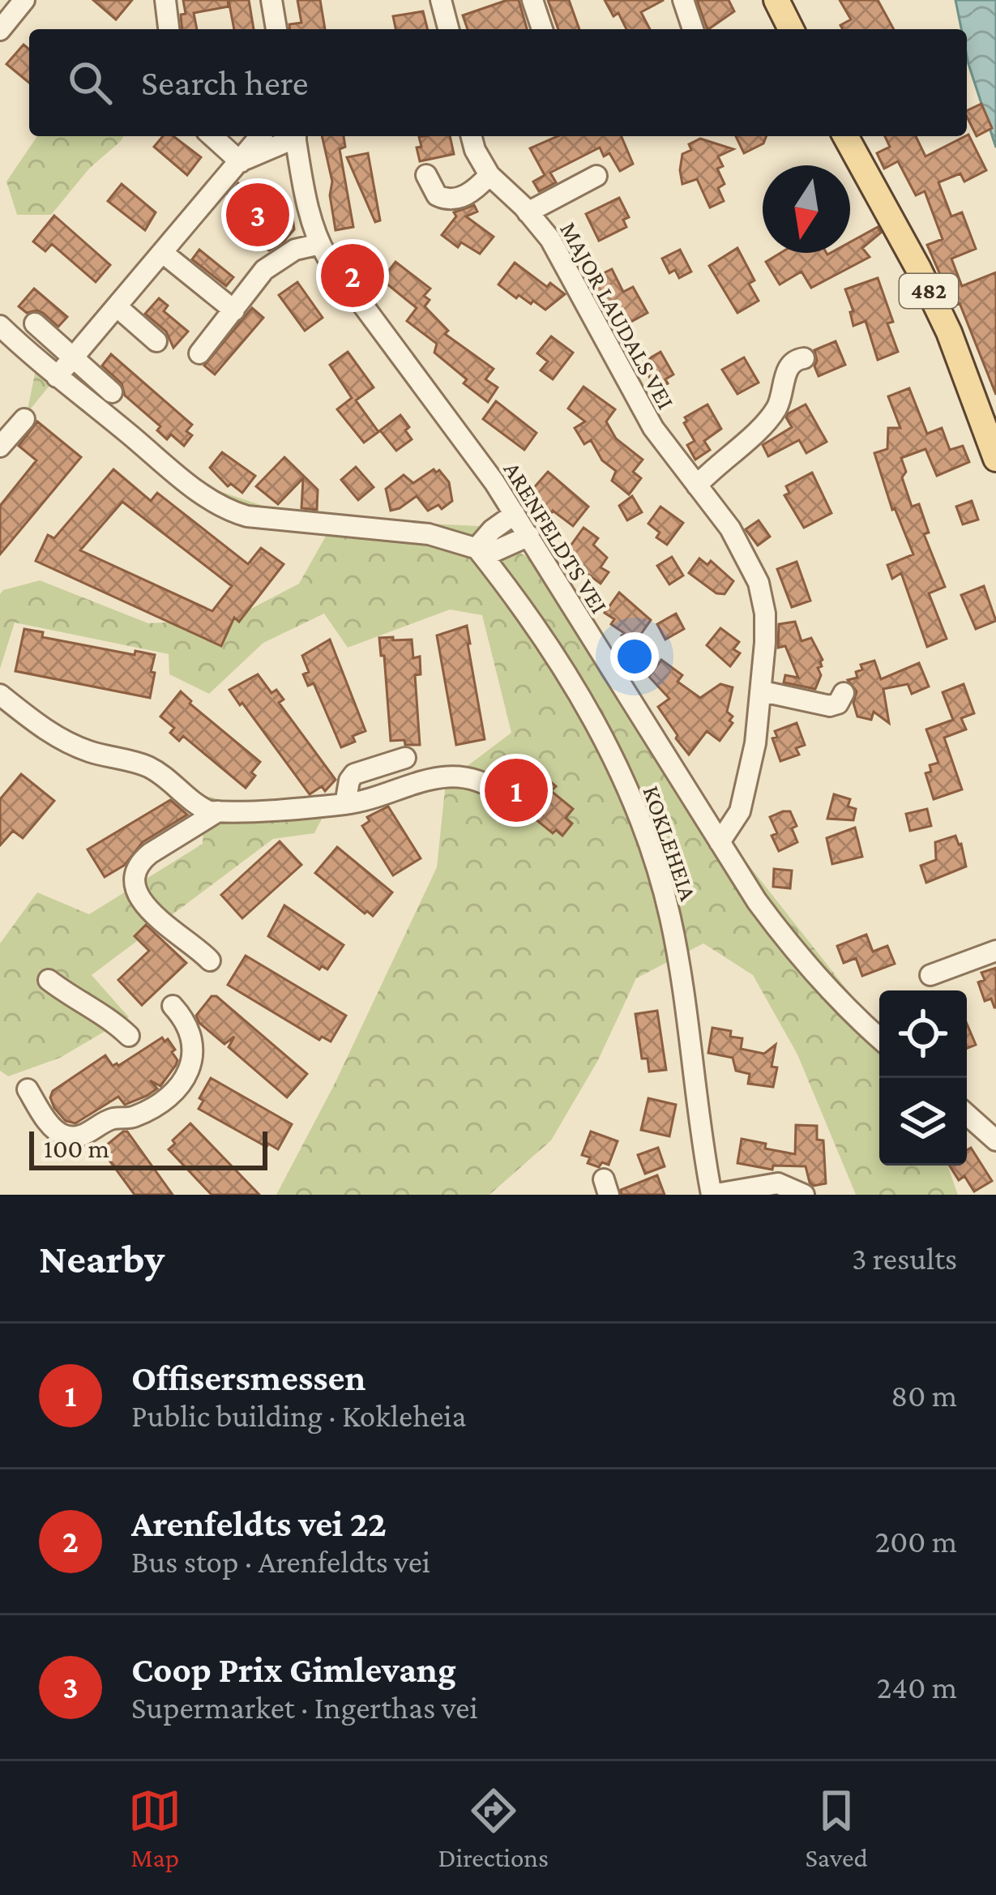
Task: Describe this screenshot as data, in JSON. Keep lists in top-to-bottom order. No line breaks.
{"streets":{"main road":["482"],"street":["MAJOR LAUDALS VEI","ARENFELDTS VEI","KOKLEHEIA"]},"crossings":[["MAJOR LAUDALS VEI","ARENFELDTS VEI"]],"scale_bar":"100 m","north":"bottom","page":{"search":"Search here","pins":["3","2","1"],"scale":"100 m","heading":["Nearby","3 results"],"list":[{"mark":"1","name":"Offisersmessen","note":"Public building · Kokleheia","value":"80 m"},{"mark":"2","name":"Arenfeldts vei 22","note":"Bus stop · Arenfeldts vei","value":"200 m"},{"mark":"3","name":"Coop Prix Gimlevang","note":"Supermarket · Ingerthas vei","value":"240 m"}],"nav":["Map","Directions","Saved"]}}
